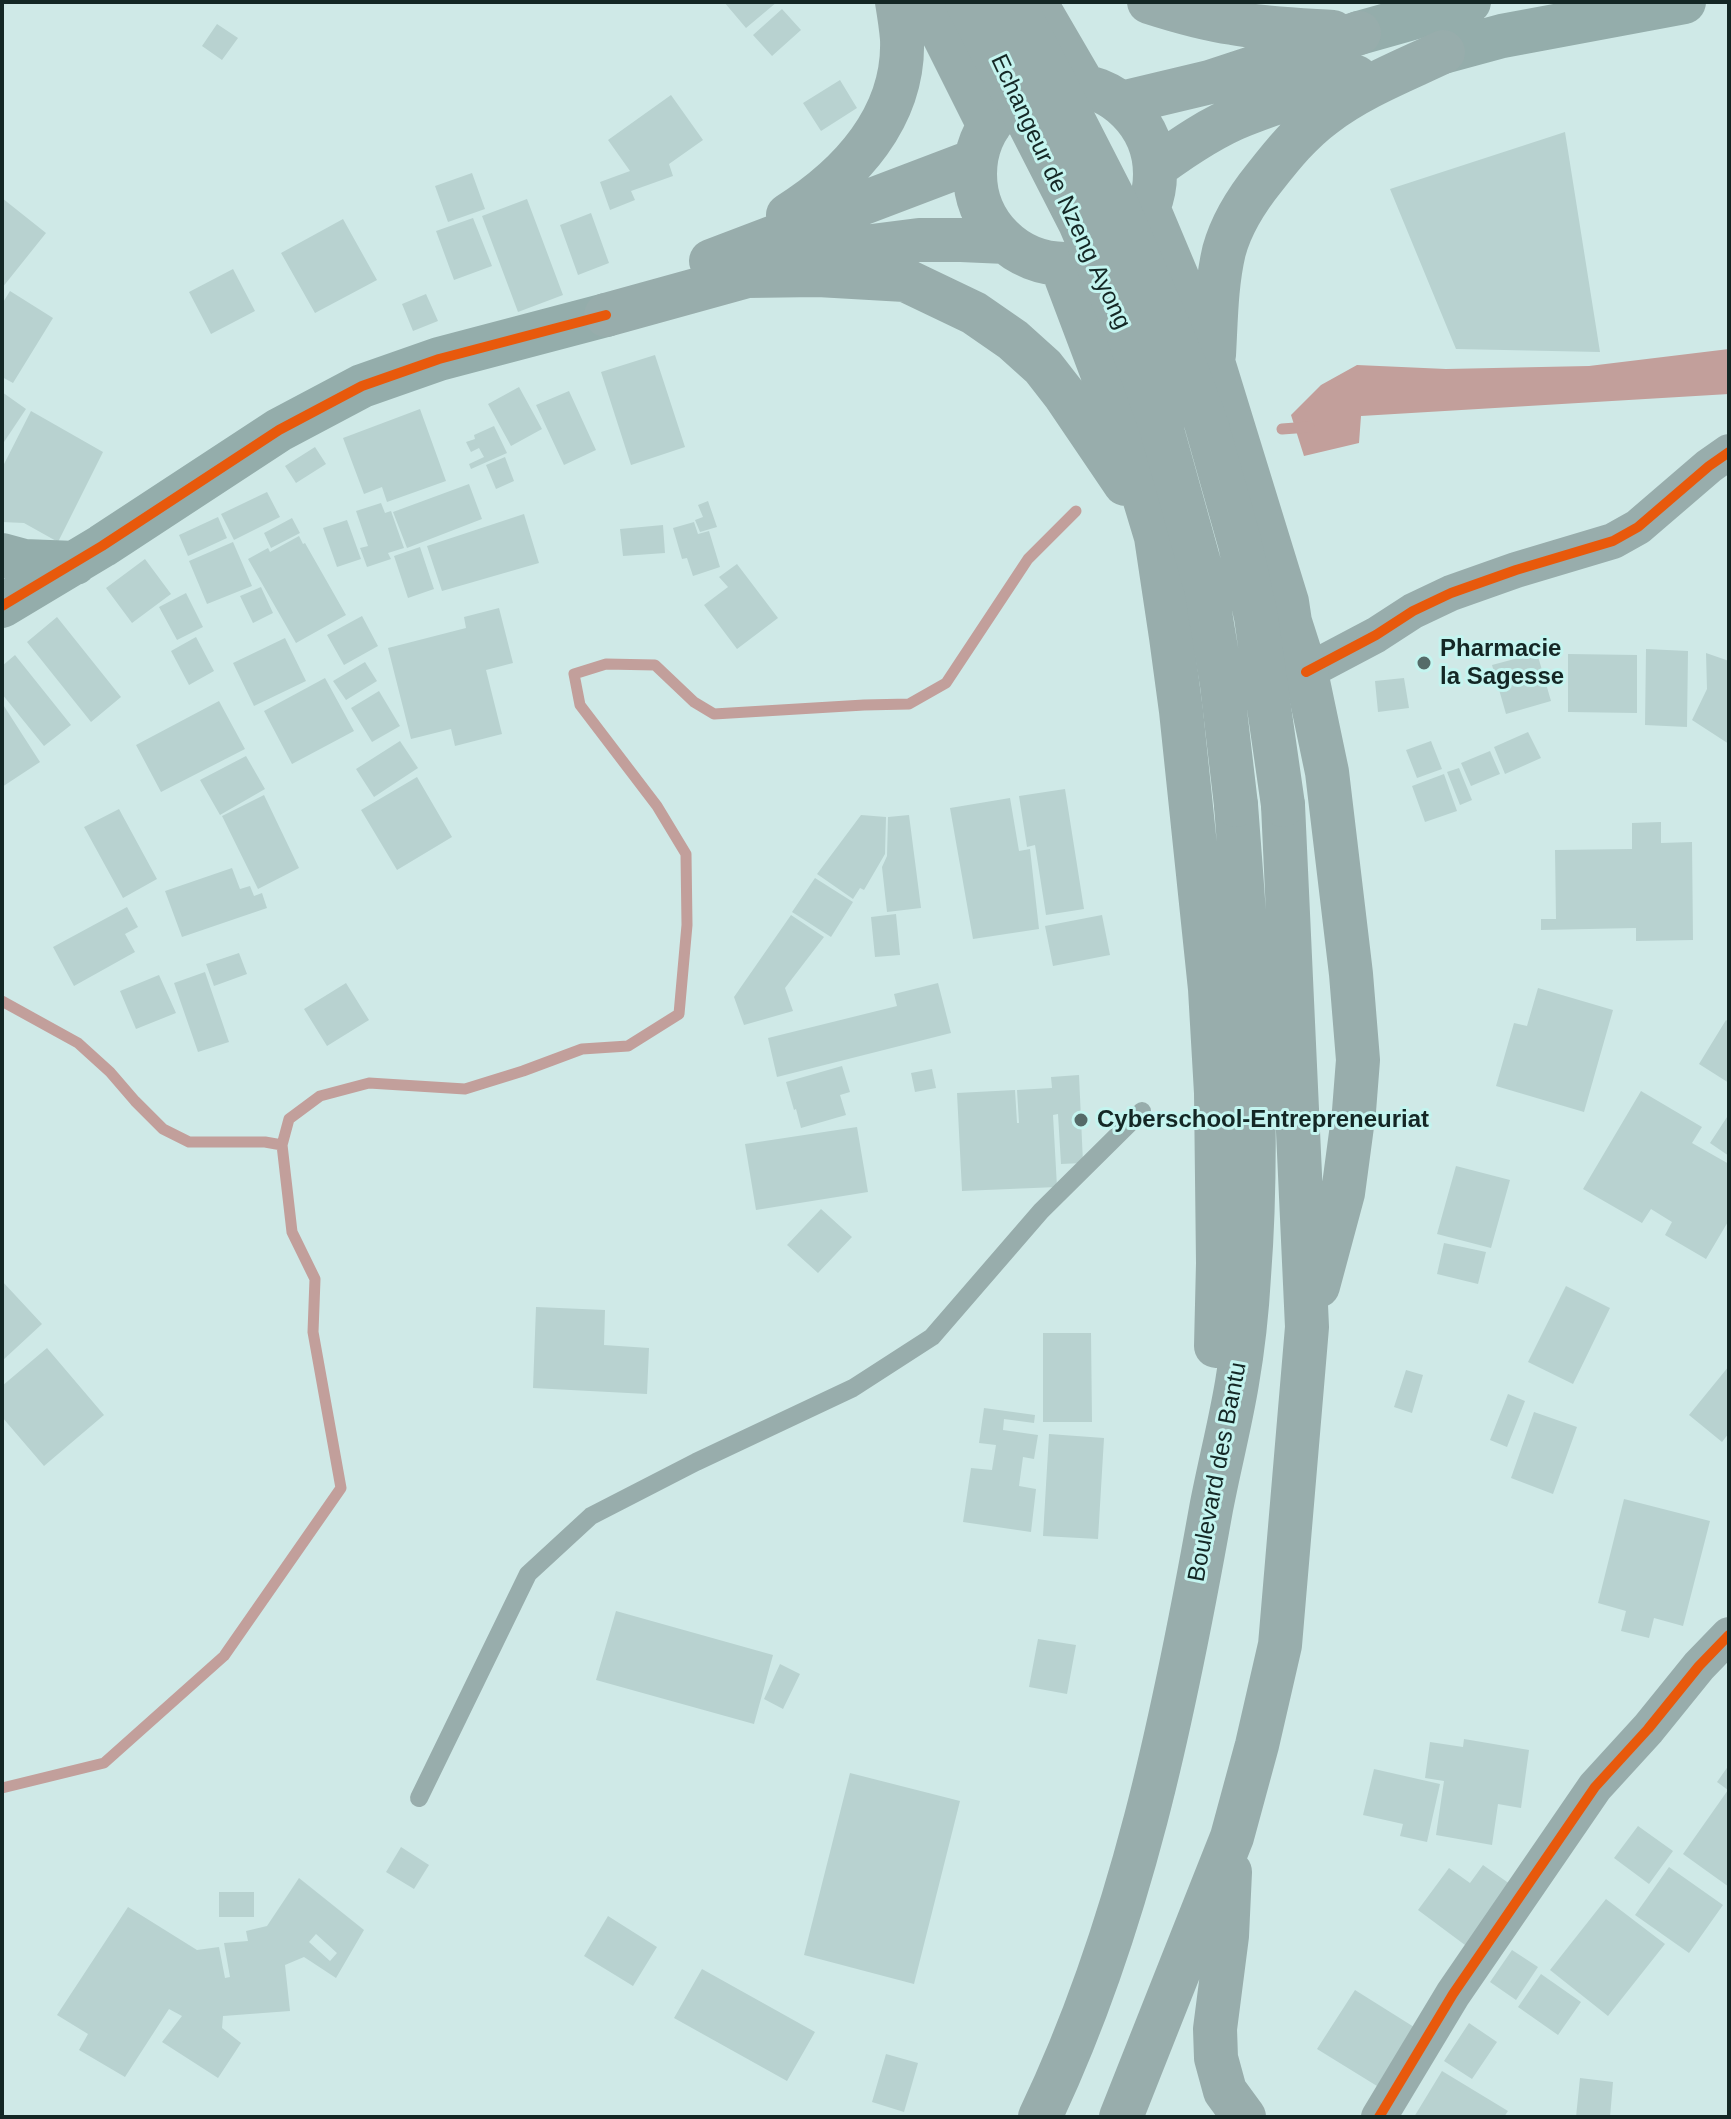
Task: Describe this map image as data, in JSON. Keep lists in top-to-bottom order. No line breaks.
{"streets":{"highway":["Echangeur de Nzeng Ayong","Boulevard des Bantu"]},"crossings":[["Echangeur de Nzeng Ayong","Boulevard des Bantu"]],"places":["Pharmacie la Sagesse","Cyberschool-Entrepreneuriat"]}
